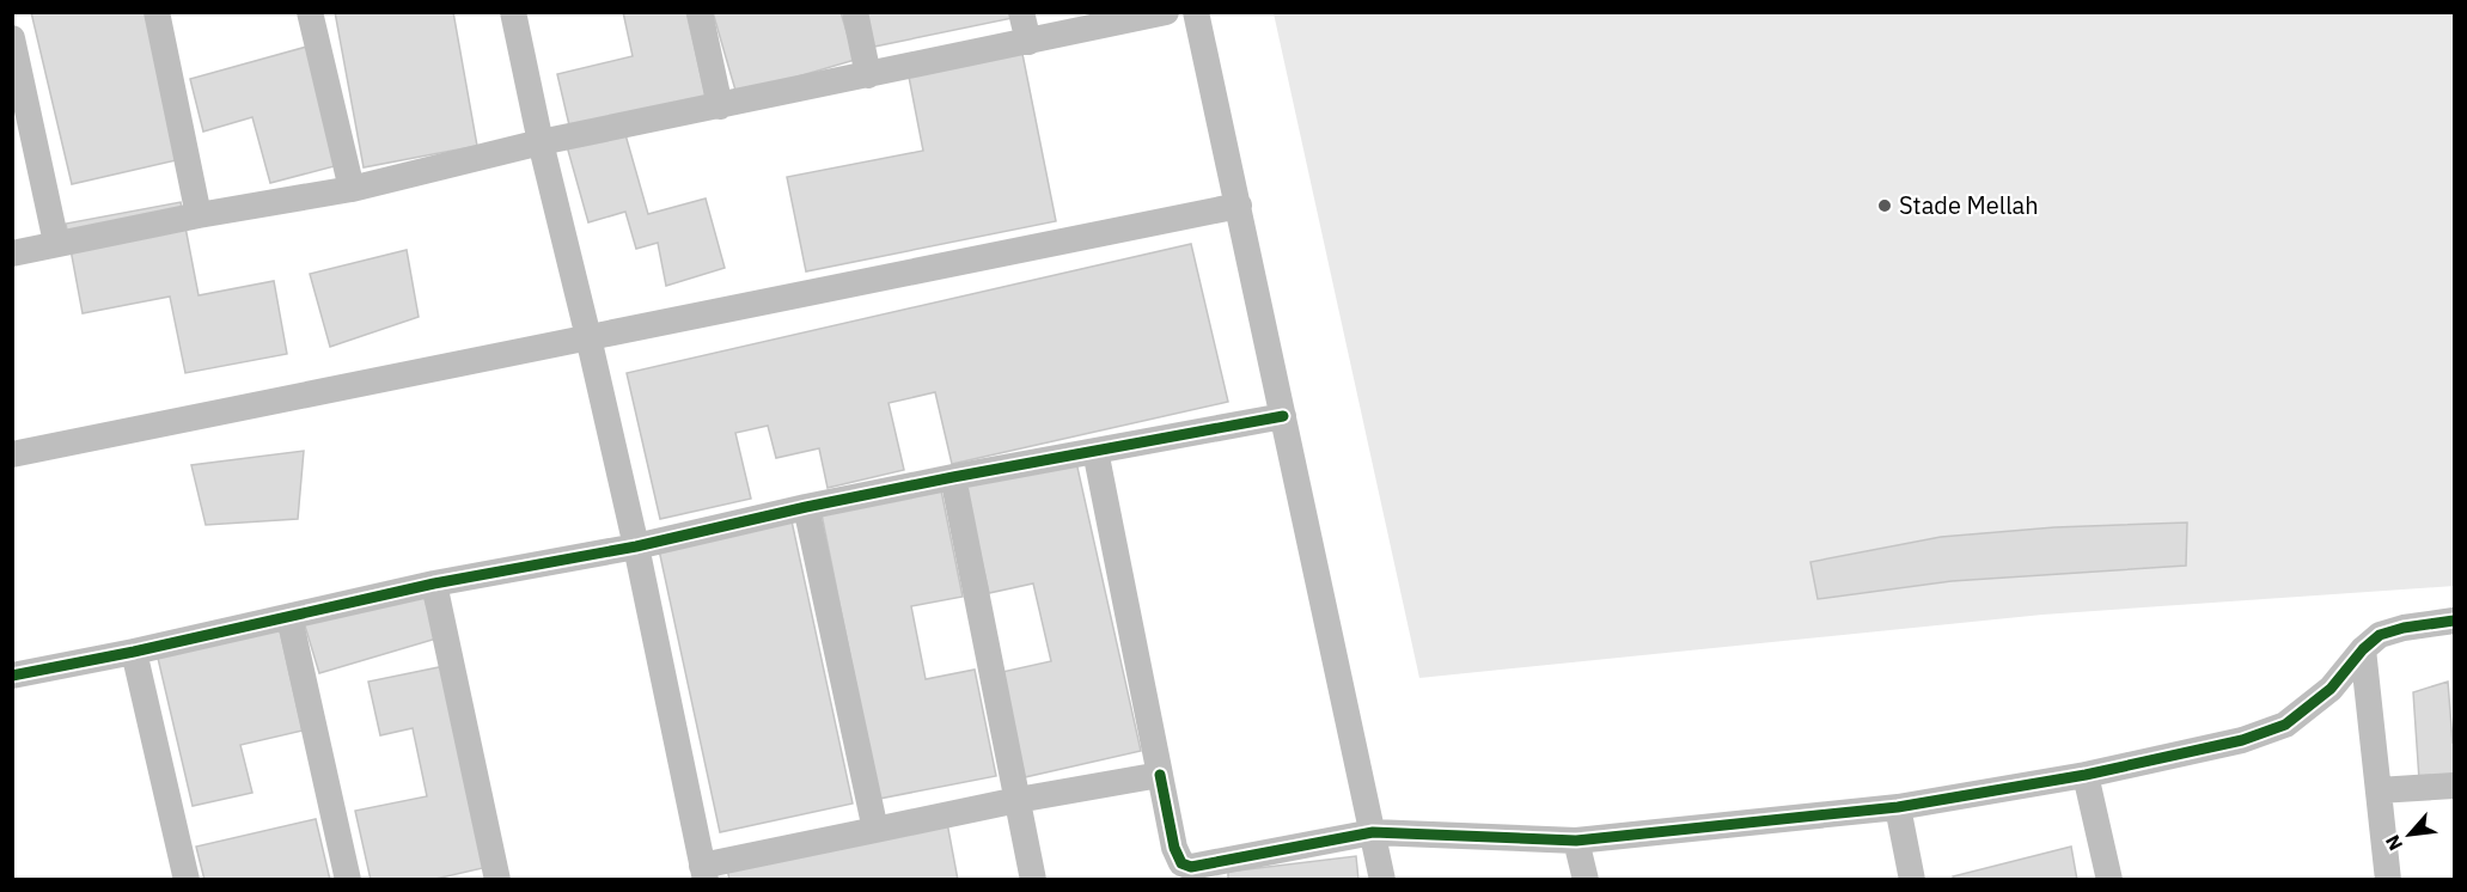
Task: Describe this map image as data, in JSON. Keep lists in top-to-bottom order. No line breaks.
{"places":["Stade Mellah"],"north":"bottom left"}
